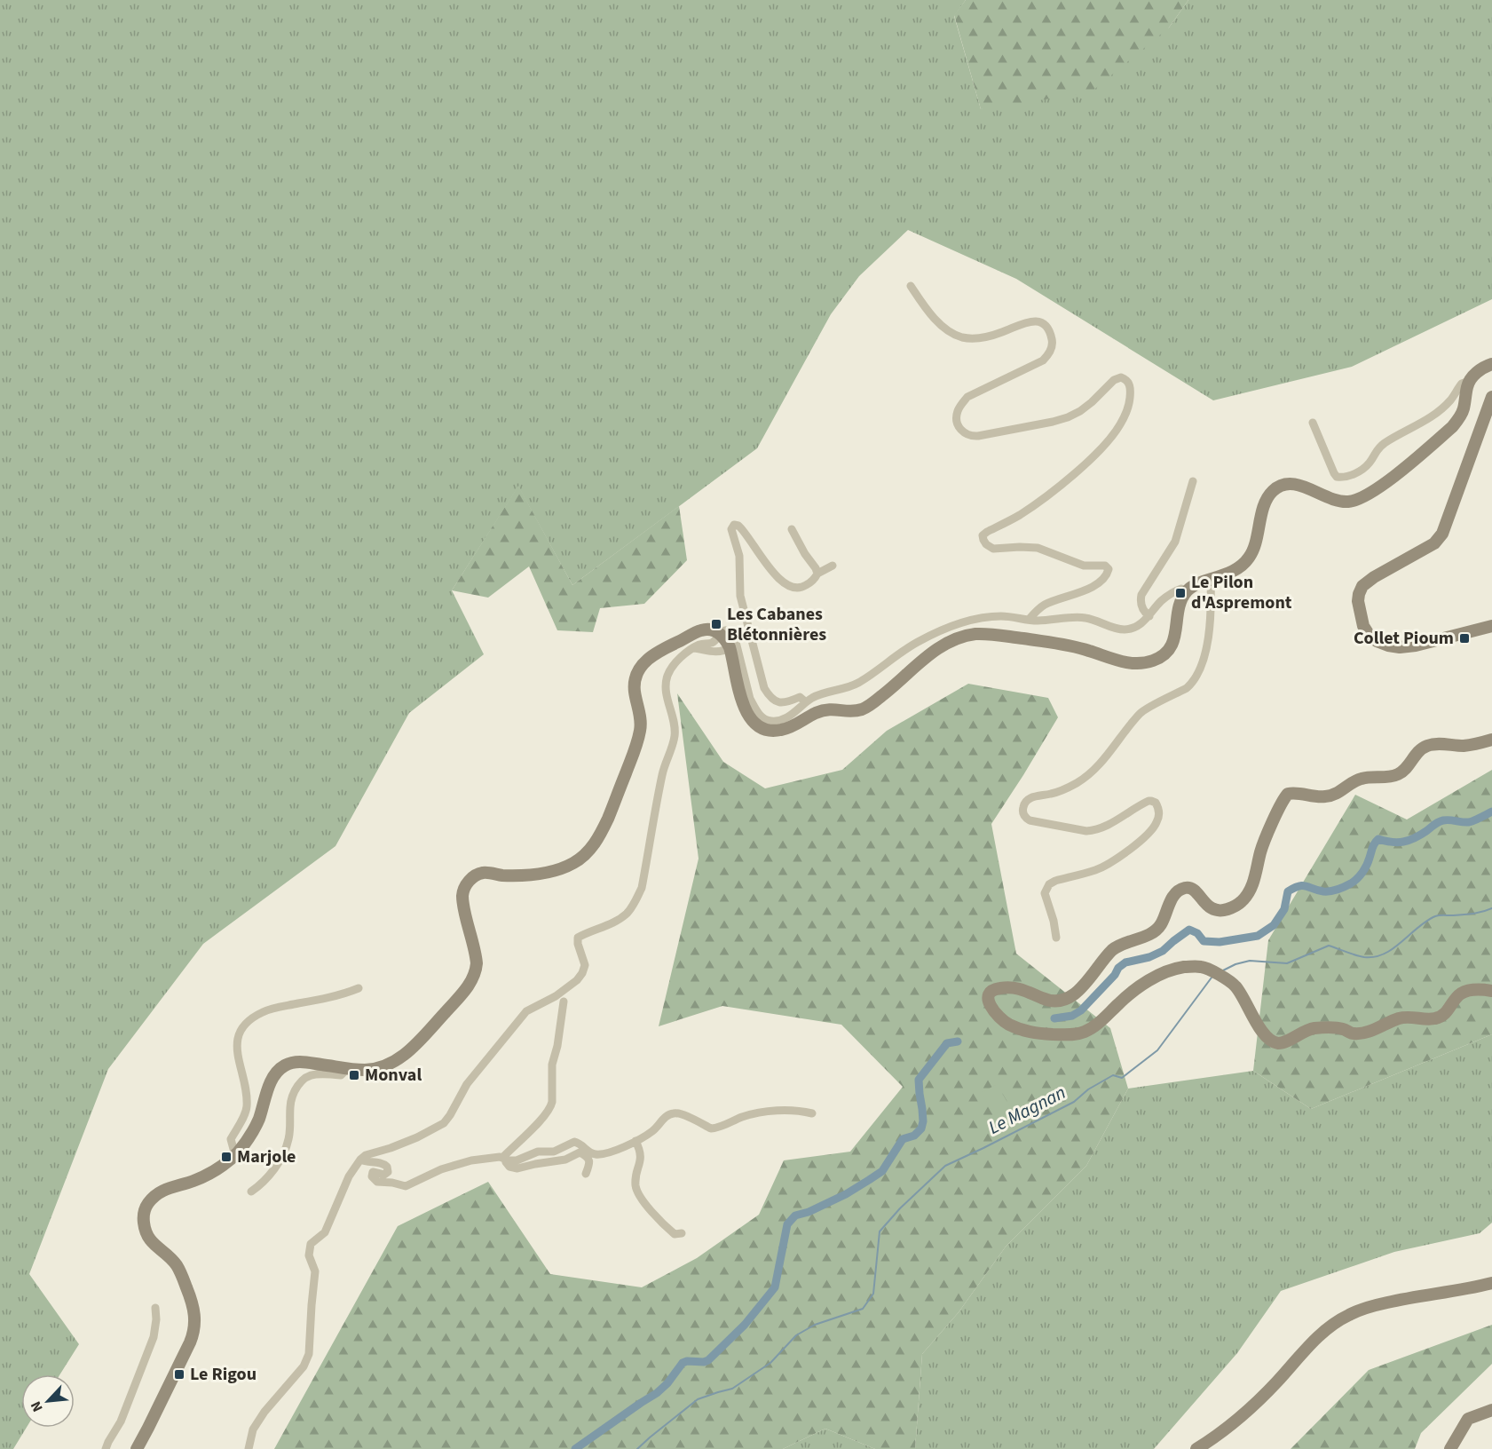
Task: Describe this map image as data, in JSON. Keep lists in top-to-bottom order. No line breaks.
{"water":["Le Magnan"],"places":{"transit":["Le Pilon d'Aspremont","Les Cabanes Blétonnières","Collet Pioum","Monval","Marjole","Le Rigou"]},"north":"bottom left"}
